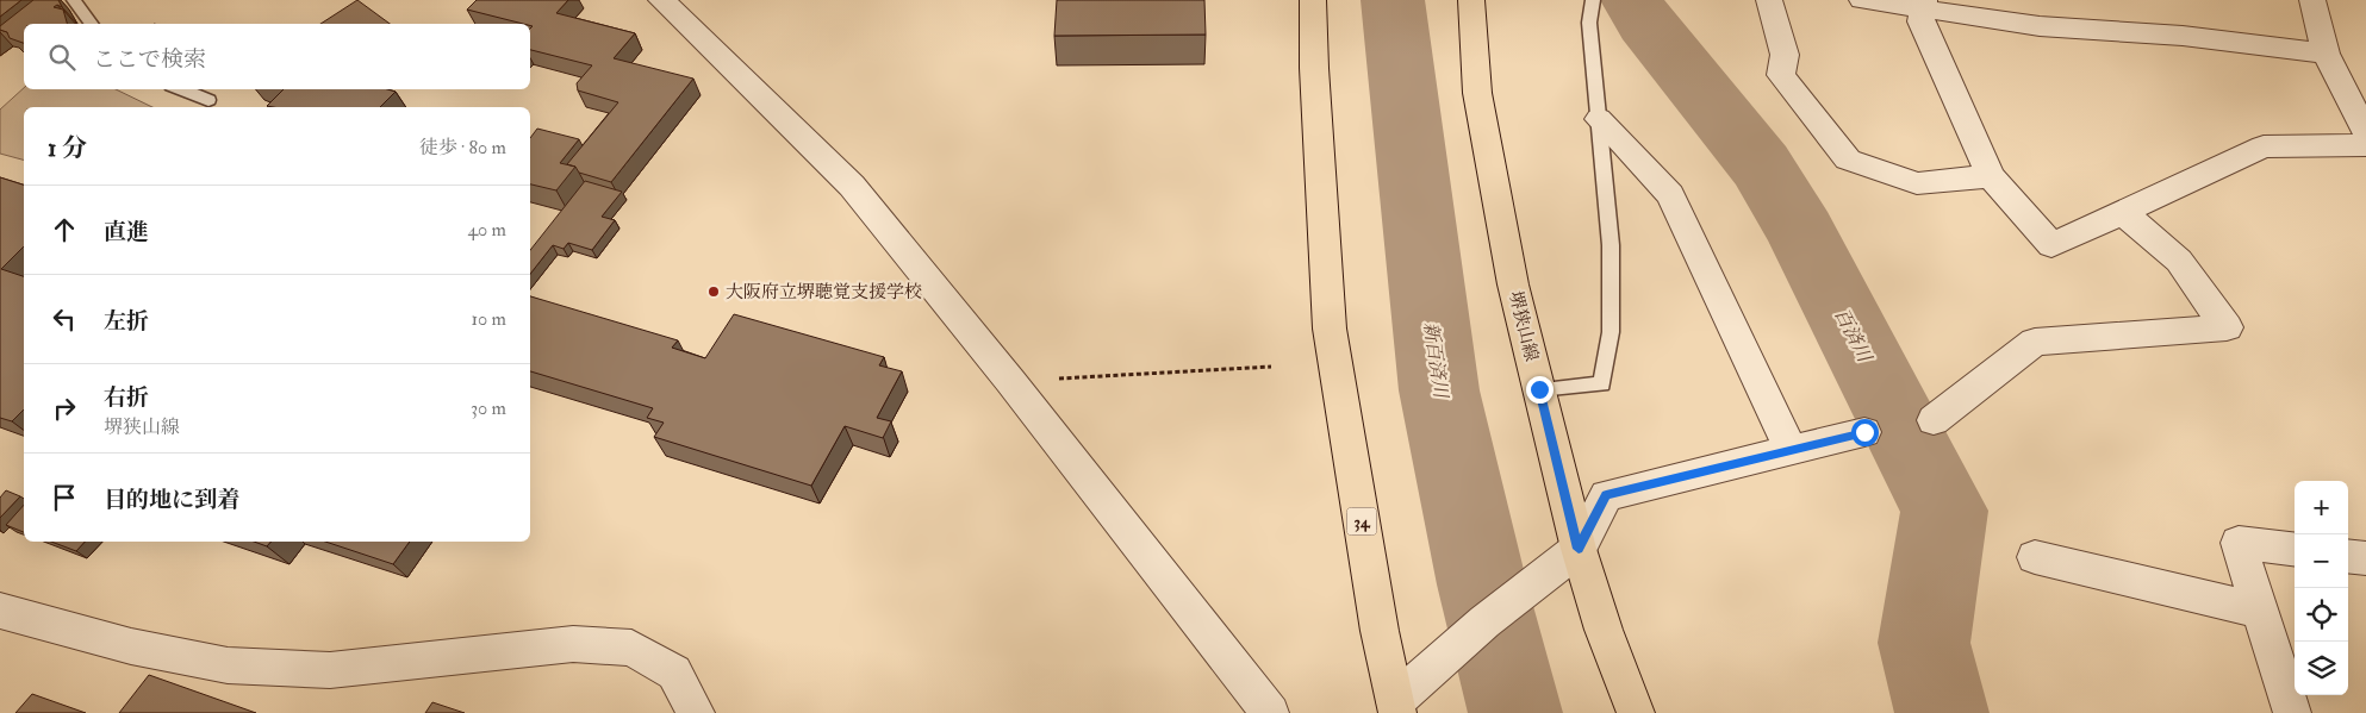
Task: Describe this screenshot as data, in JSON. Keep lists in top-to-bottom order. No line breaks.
{"streets":{"main road":["堺狭山線","34"]},"water":["百済川","新百済川"],"places":["大阪府立堺聴覚支援学校"],"page":{"search":"ここで検索","heading":["1 分","徒歩 · 80 m"],"list":[["直進","40 m"],["左折","10 m"],["右折","堺狭山線","30 m"],"目的地に到着"],"map_buttons":["+","−"]}}
